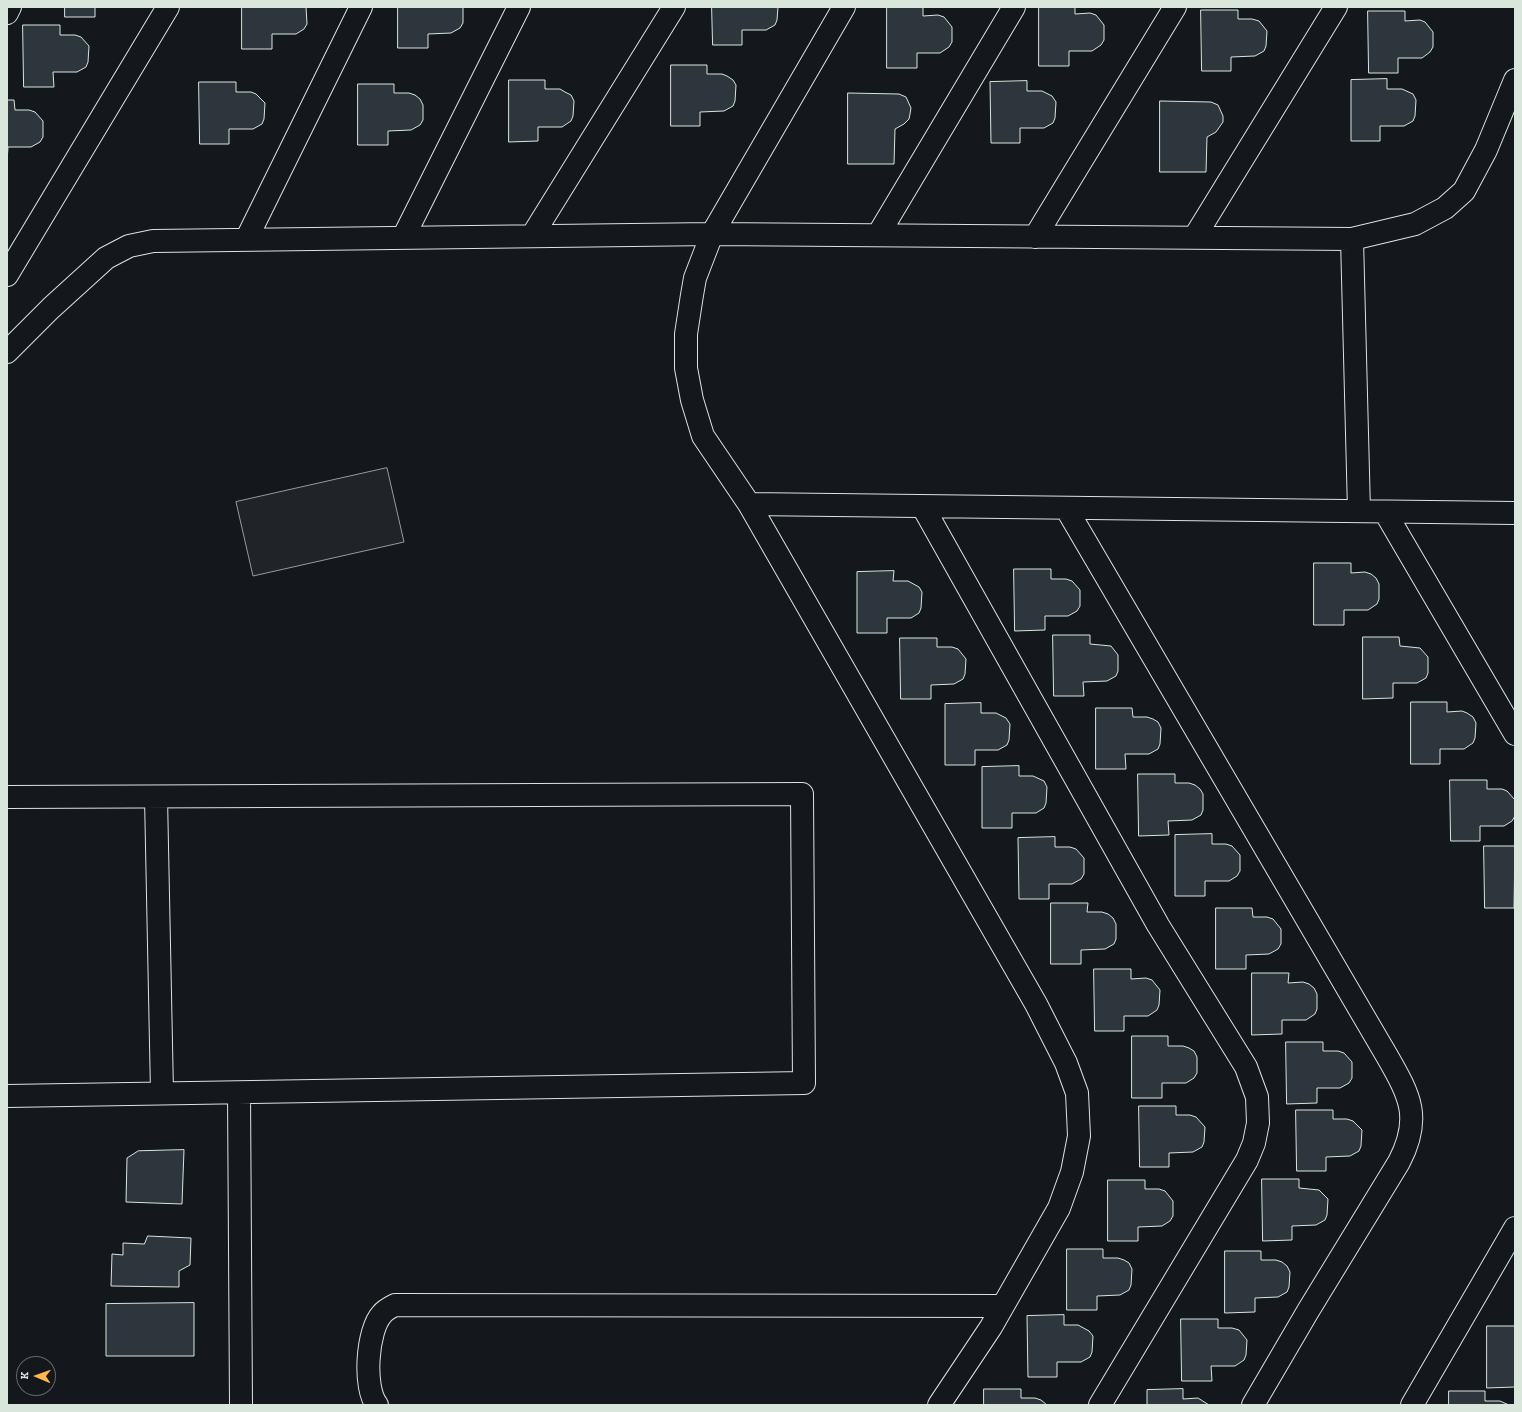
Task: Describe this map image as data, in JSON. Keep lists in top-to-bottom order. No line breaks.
{"north":"left"}
